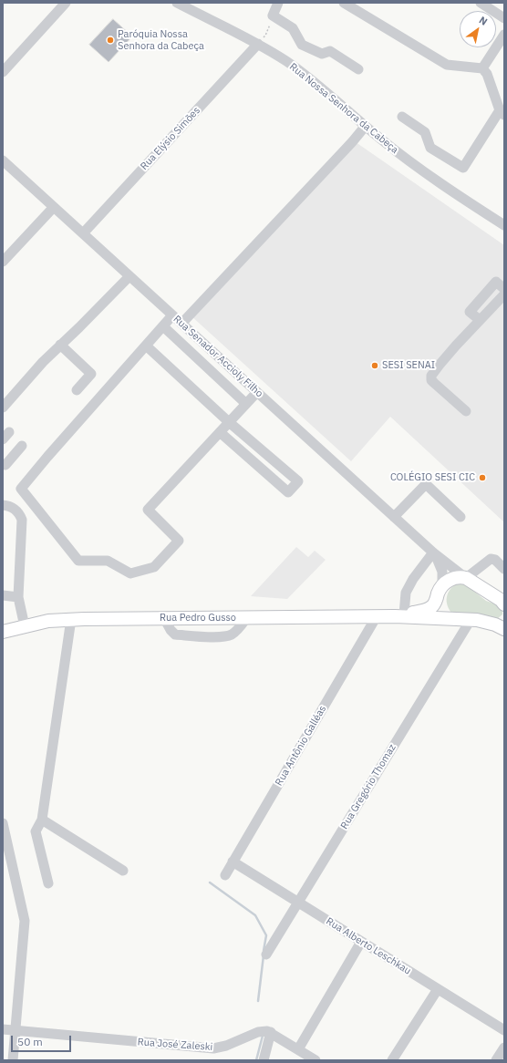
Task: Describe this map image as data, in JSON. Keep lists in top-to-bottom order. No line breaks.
{"streets":{"main road":["Rua Pedro Gusso"],"street":["Rua Nossa Senhora da Cabeça","Rua Elýsio Simões","Rua Senador Accioly Filho","Rua Antônio Galléas","Rua Gregório Thomaz","Rua Alberto Leschkau","Rua José Zaleski"]},"crossings":[["Rua Nossa Senhora da Cabeça","Rua Elýsio Simões"],["Rua Elýsio Simões","Rua Senador Accioly Filho"],["Rua Senador Accioly Filho","Rua Pedro Gusso"],["Rua Pedro Gusso","Rua Antônio Galléas"],["Rua Pedro Gusso","Rua Gregório Thomaz"],["Rua Antônio Galléas","Rua Alberto Leschkau"],["Rua Gregório Thomaz","Rua Alberto Leschkau"]],"places":["Paróquia Nossa Senhora da Cabeça","SESI SENAI","COLÉGIO SESI CIC"],"scale_bar":"50 m","north":"top right"}
